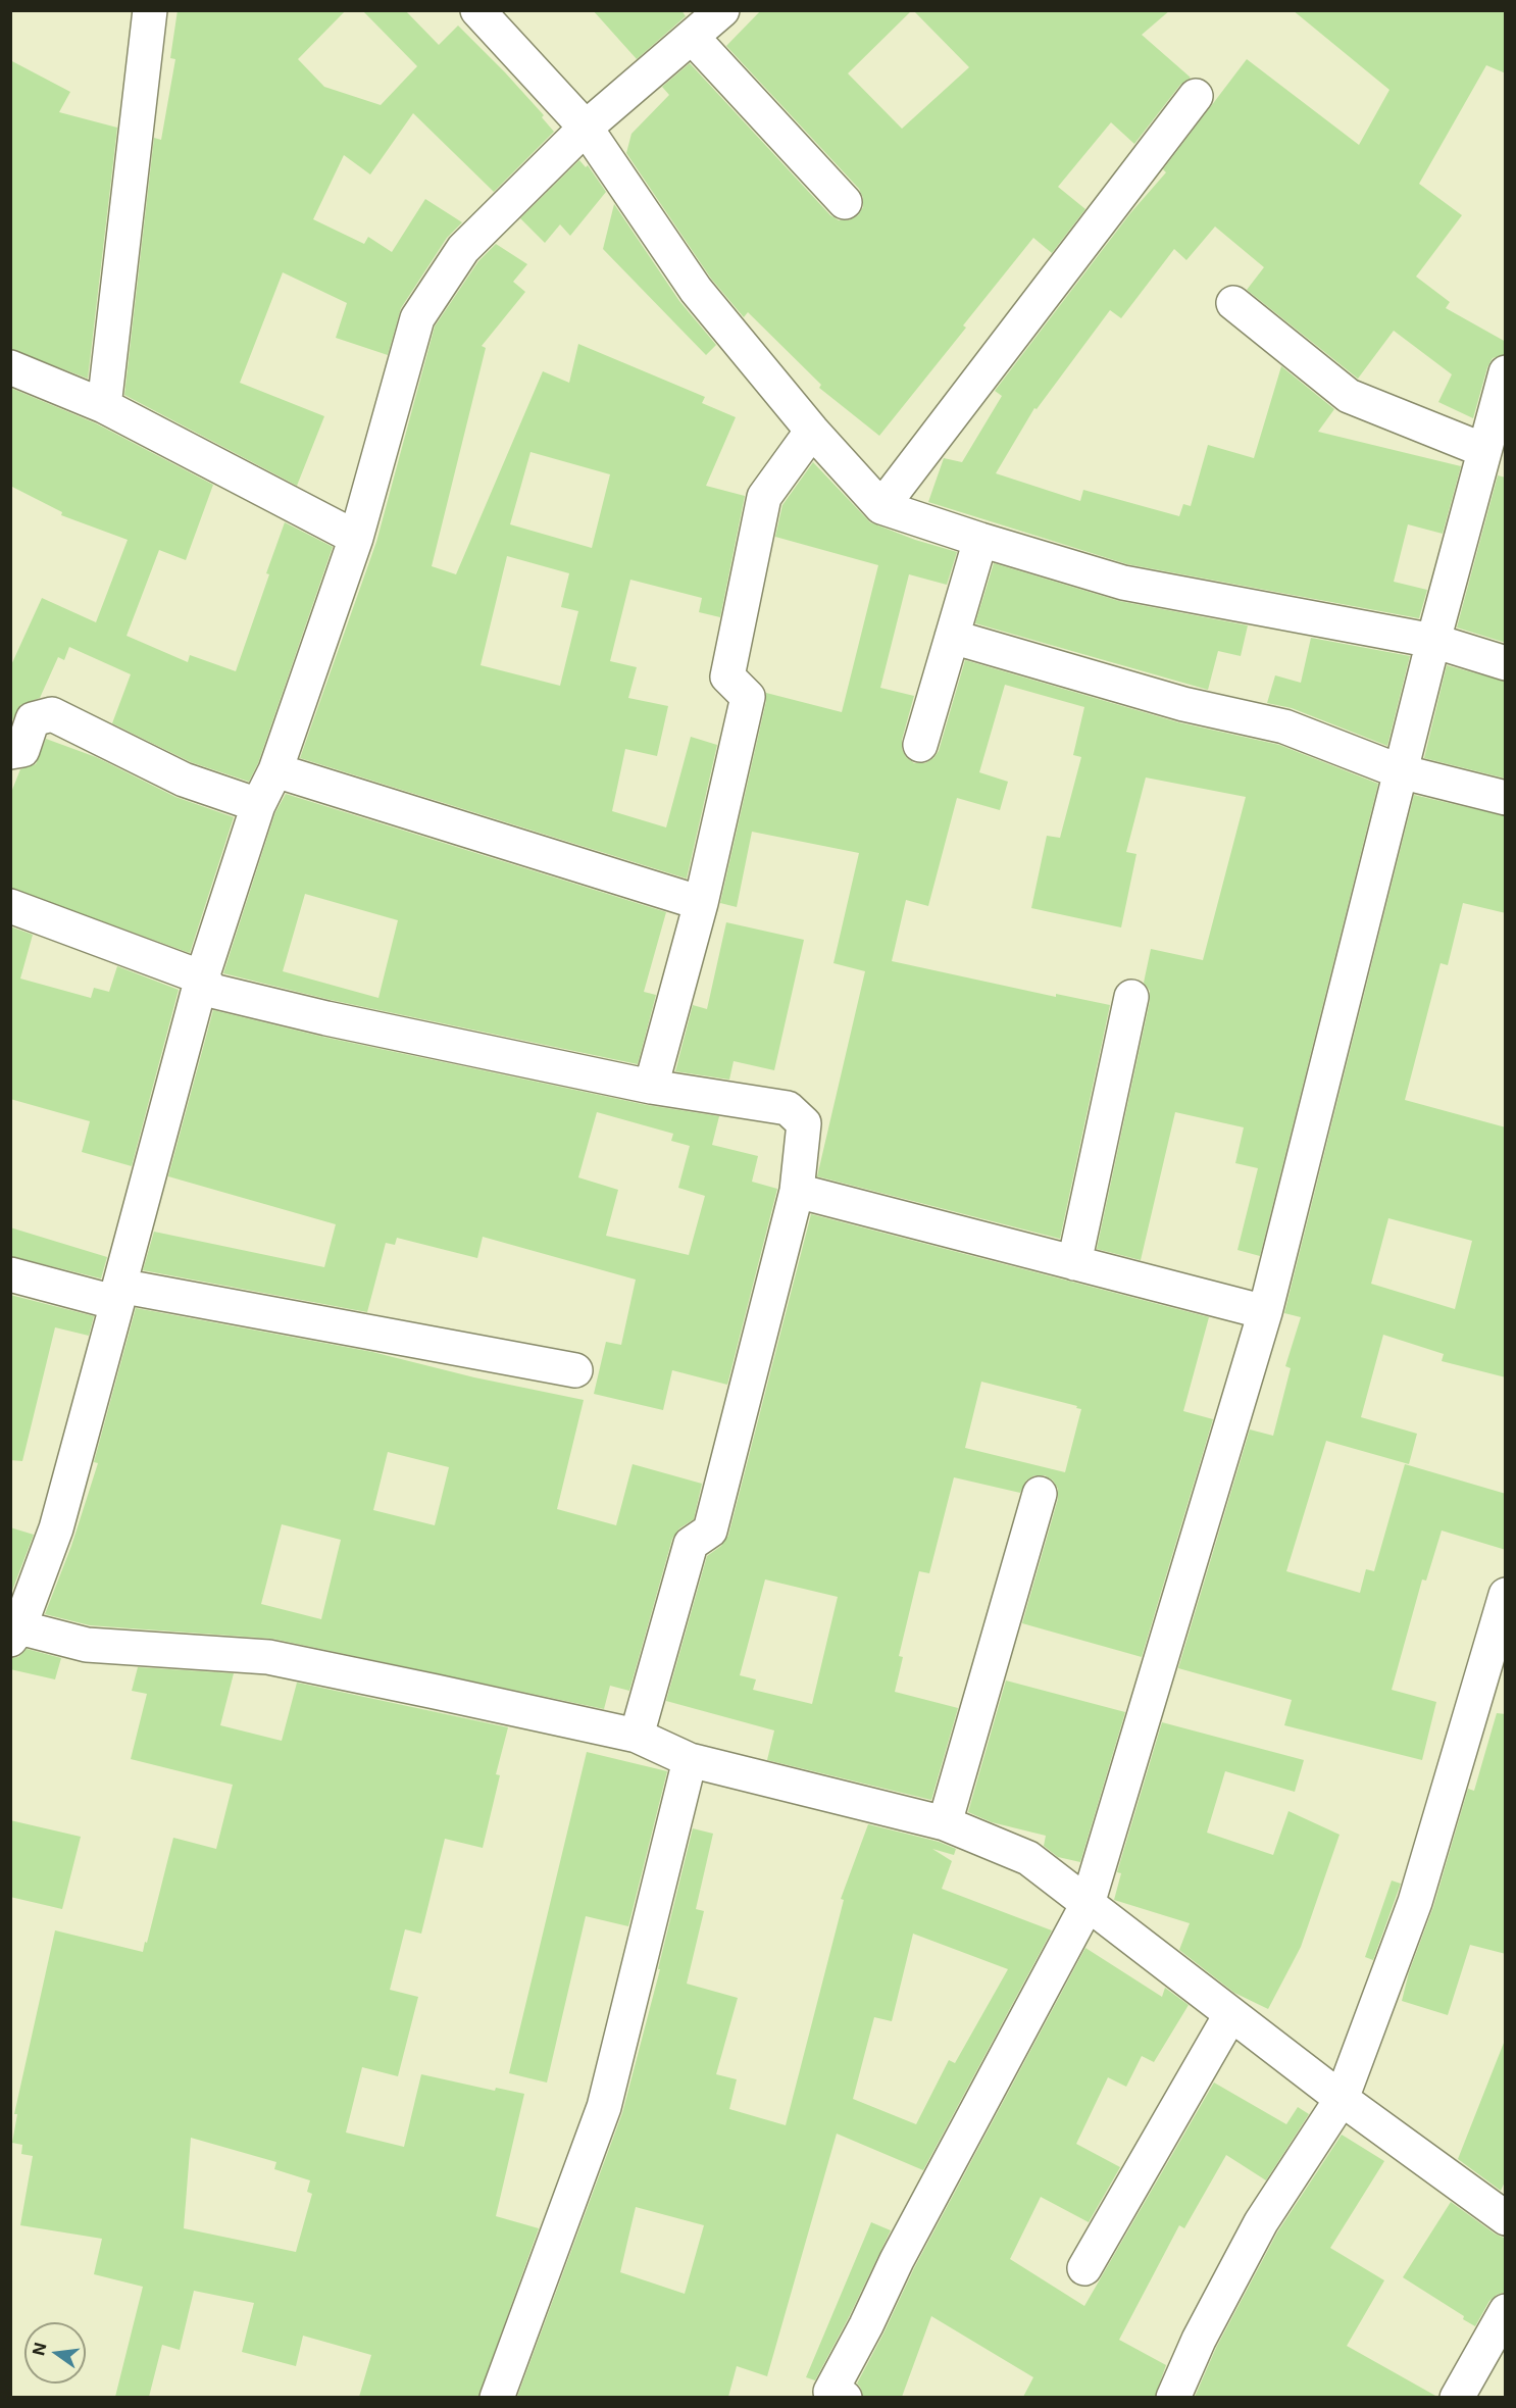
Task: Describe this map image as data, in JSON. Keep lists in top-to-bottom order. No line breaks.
{"north":"left"}
